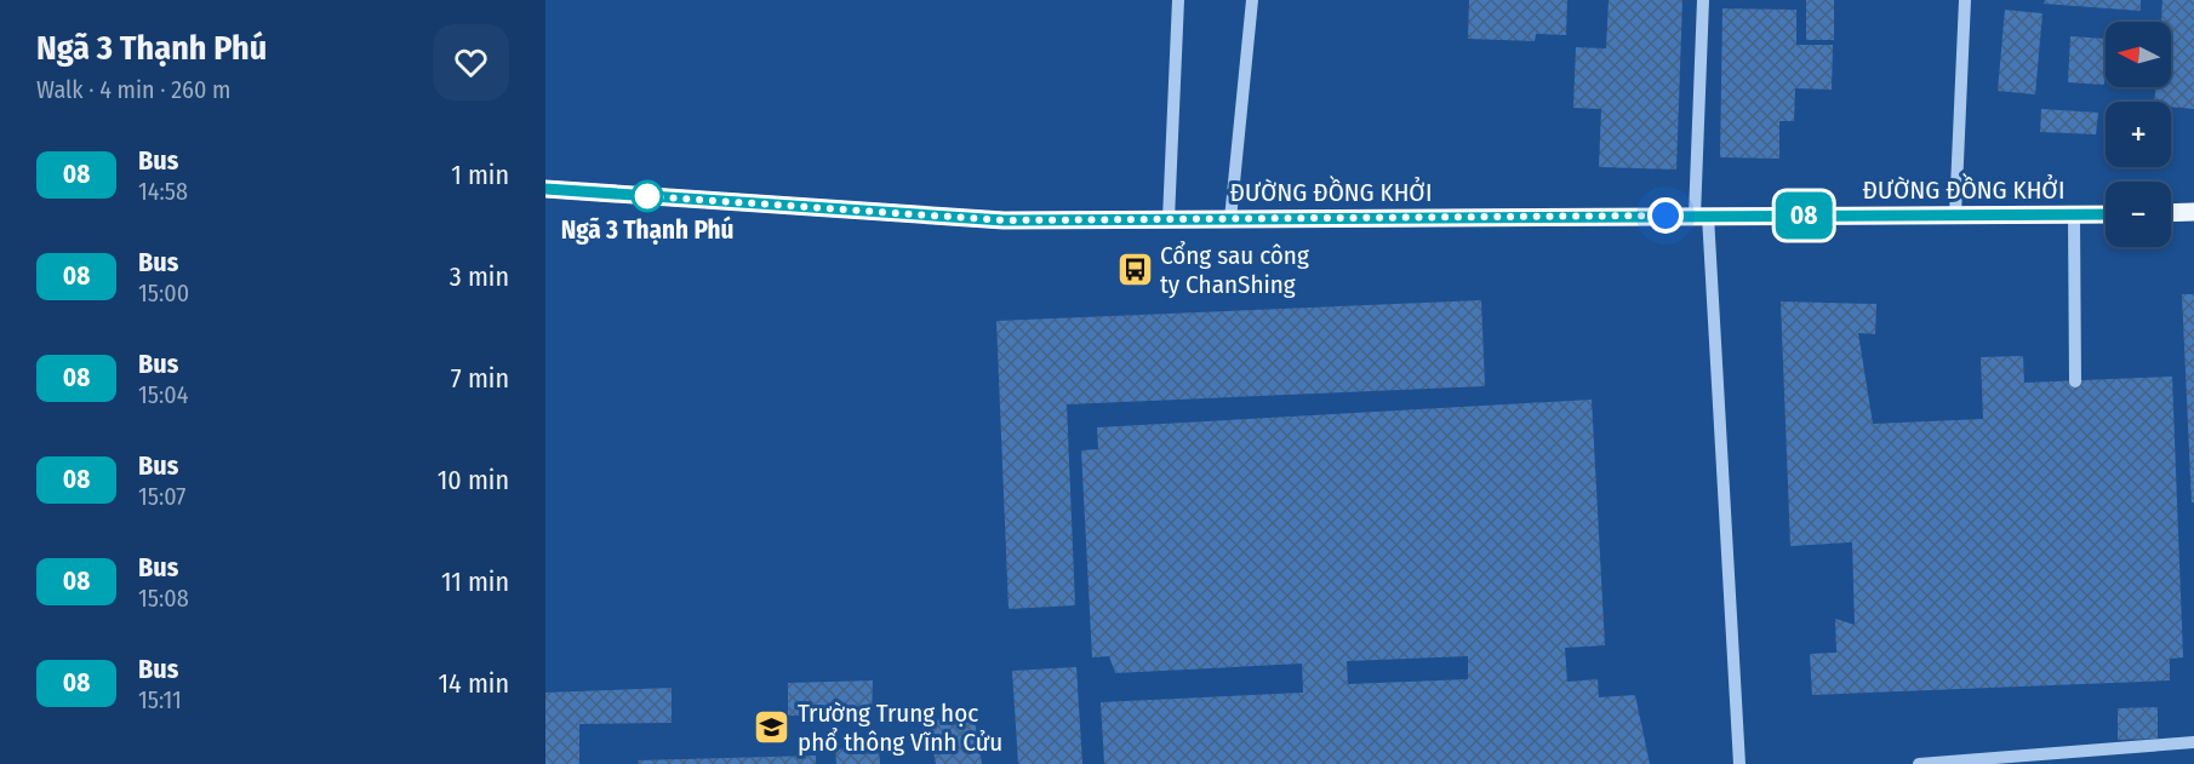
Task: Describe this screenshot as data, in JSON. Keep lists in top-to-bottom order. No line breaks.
{"streets":{"main road":["ĐƯỜNG ĐỒNG KHỞI"]},"places":{"other":["Ngã 3 Thạnh Phú"],"bus stop":["Cổng sau công ty ChanShing"],"school or university":["Trường Trung học phổ thông Vĩnh Cửu"]},"lines":["bus line 08"],"north":"left","page":{"heading":["Ngã 3 Thạnh Phú","Walk · 4 min · 260 m"],"on_map":"08","map_buttons":["+","−"],"list":[{"mark":"08","name":"Bus","note":"14:58","value":"1 min"},{"mark":"08","name":"Bus","note":"15:00","value":"3 min"},{"mark":"08","name":"Bus","note":"15:04","value":"7 min"},{"mark":"08","name":"Bus","note":"15:07","value":"10 min"},{"mark":"08","name":"Bus","note":"15:08","value":"11 min"},{"mark":"08","name":"Bus","note":"15:11","value":"14 min"}]}}
